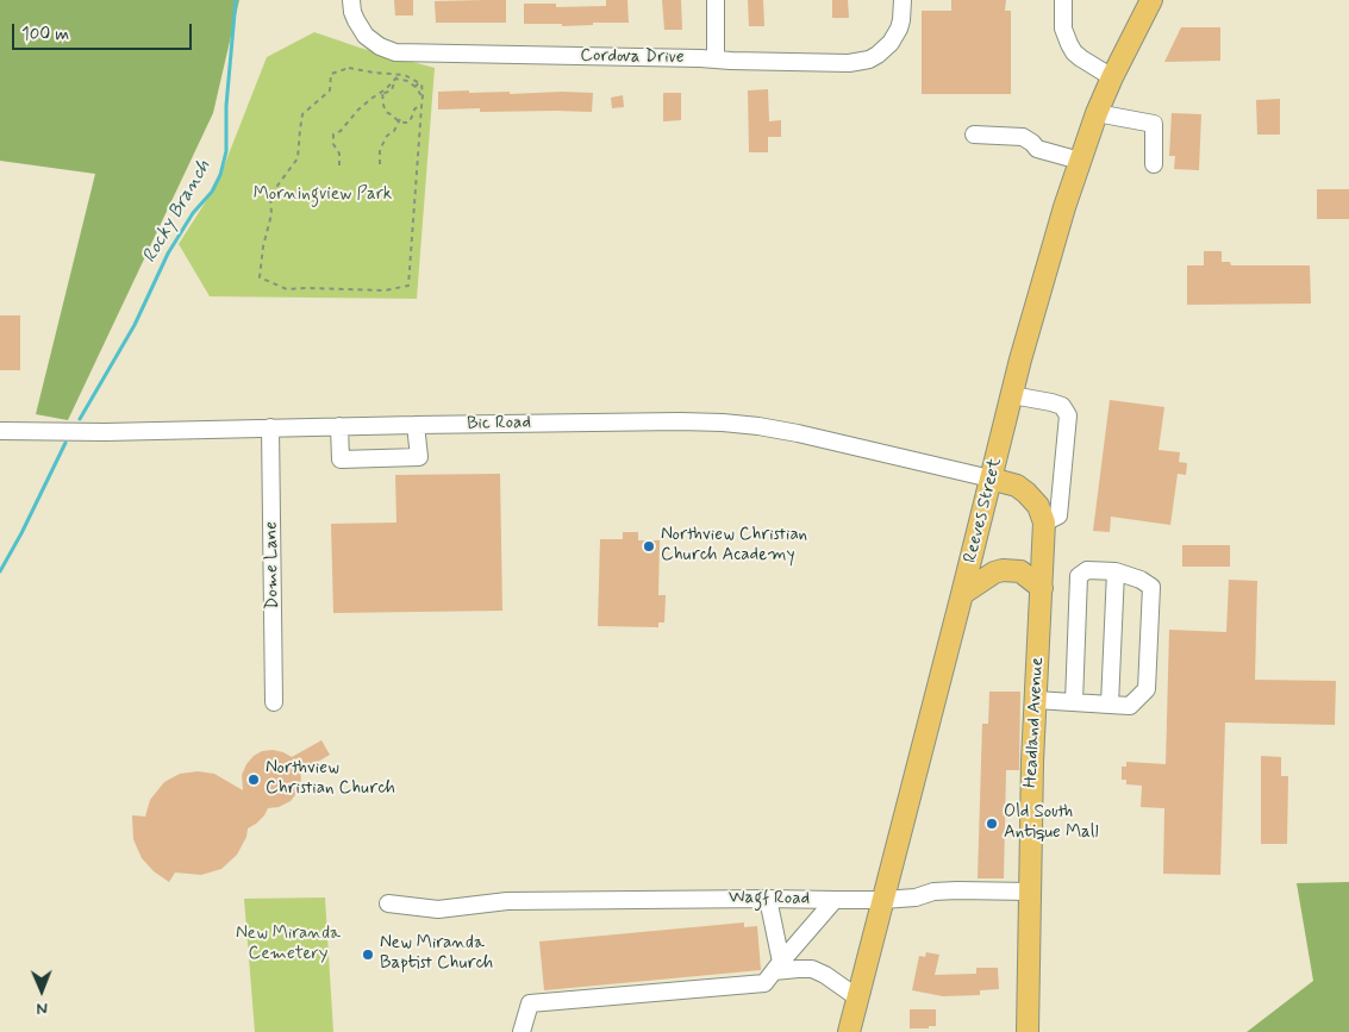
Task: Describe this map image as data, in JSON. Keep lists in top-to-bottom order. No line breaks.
{"streets":{"main road":["Reeves Street","Headland Avenue"],"street":["Cordova Drive","Bic Road","Dome Lane","Wagf Road"]},"crossings":[["Bic Road","Reeves Street"],["Bic Road","Dome Lane"],["Bic Road","Headland Avenue"],["Reeves Street","Headland Avenue"],["Reeves Street","Wagf Road"],["Headland Avenue","Wagf Road"]],"water":["Rocky Branch"],"parks":["Morningview Park","New Miranda Cemetery"],"places":["Northview Christian Church Academy","Northview Christian Church","Old South Antique Mall","New Miranda Baptist Church"],"scale_bar":"100 m","north":"bottom"}
